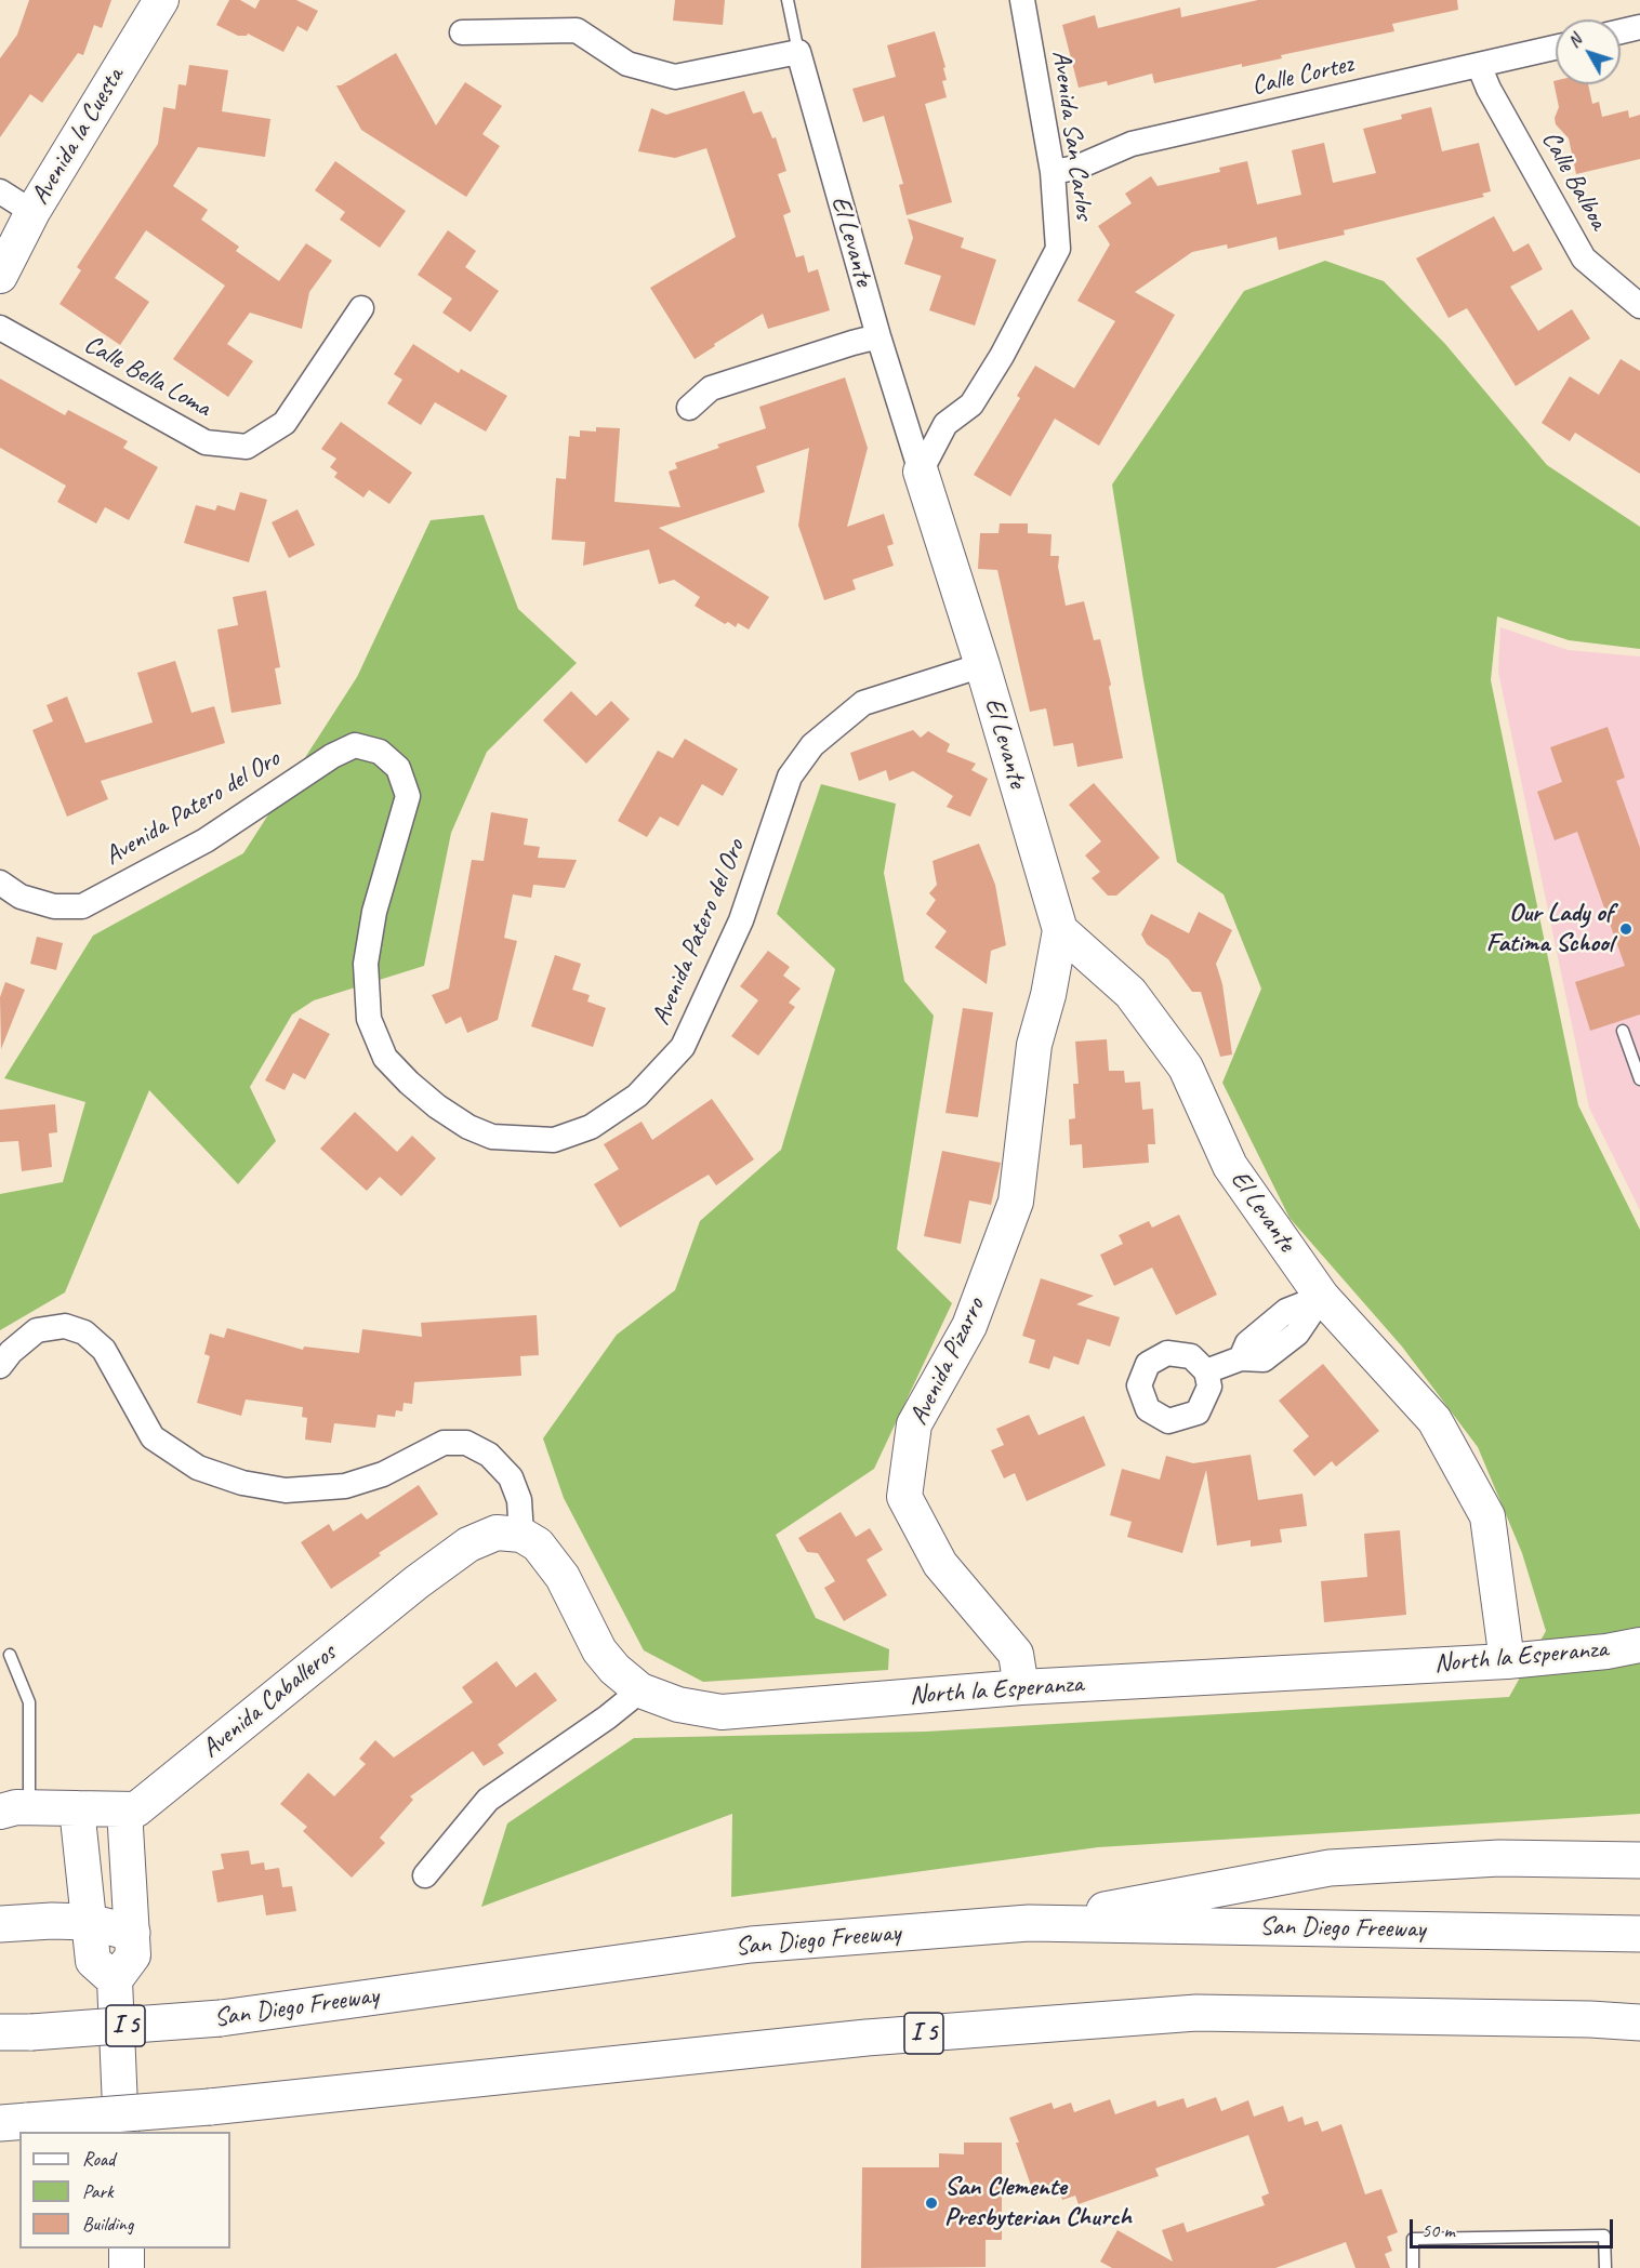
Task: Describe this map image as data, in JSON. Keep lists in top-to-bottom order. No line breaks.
{"streets":{"highway":["San Diego Freeway","I 5"],"street":["Calle Cortez","Avenida San Carlos","Avenida la Cuesta","Calle Balboa","El Levante","Calle Bella Loma","Avenida Patero del Oro","Avenida Pizarro","North la Esperanza","Avenida Caballeros"]},"crossings":[["Calle Cortez","Avenida San Carlos"],["Calle Cortez","Calle Balboa"],["Avenida San Carlos","El Levante"],["El Levante","Avenida Patero del Oro"],["El Levante","Avenida Pizarro"],["El Levante","North la Esperanza"],["Avenida Pizarro","North la Esperanza"],["North la Esperanza","Avenida Caballeros"]],"places":["Our Lady of Fatima School","San Clemente Presbyterian Church"],"legend":["Road","Park","Building"],"scale_bar":"50 m","north":"top left"}
